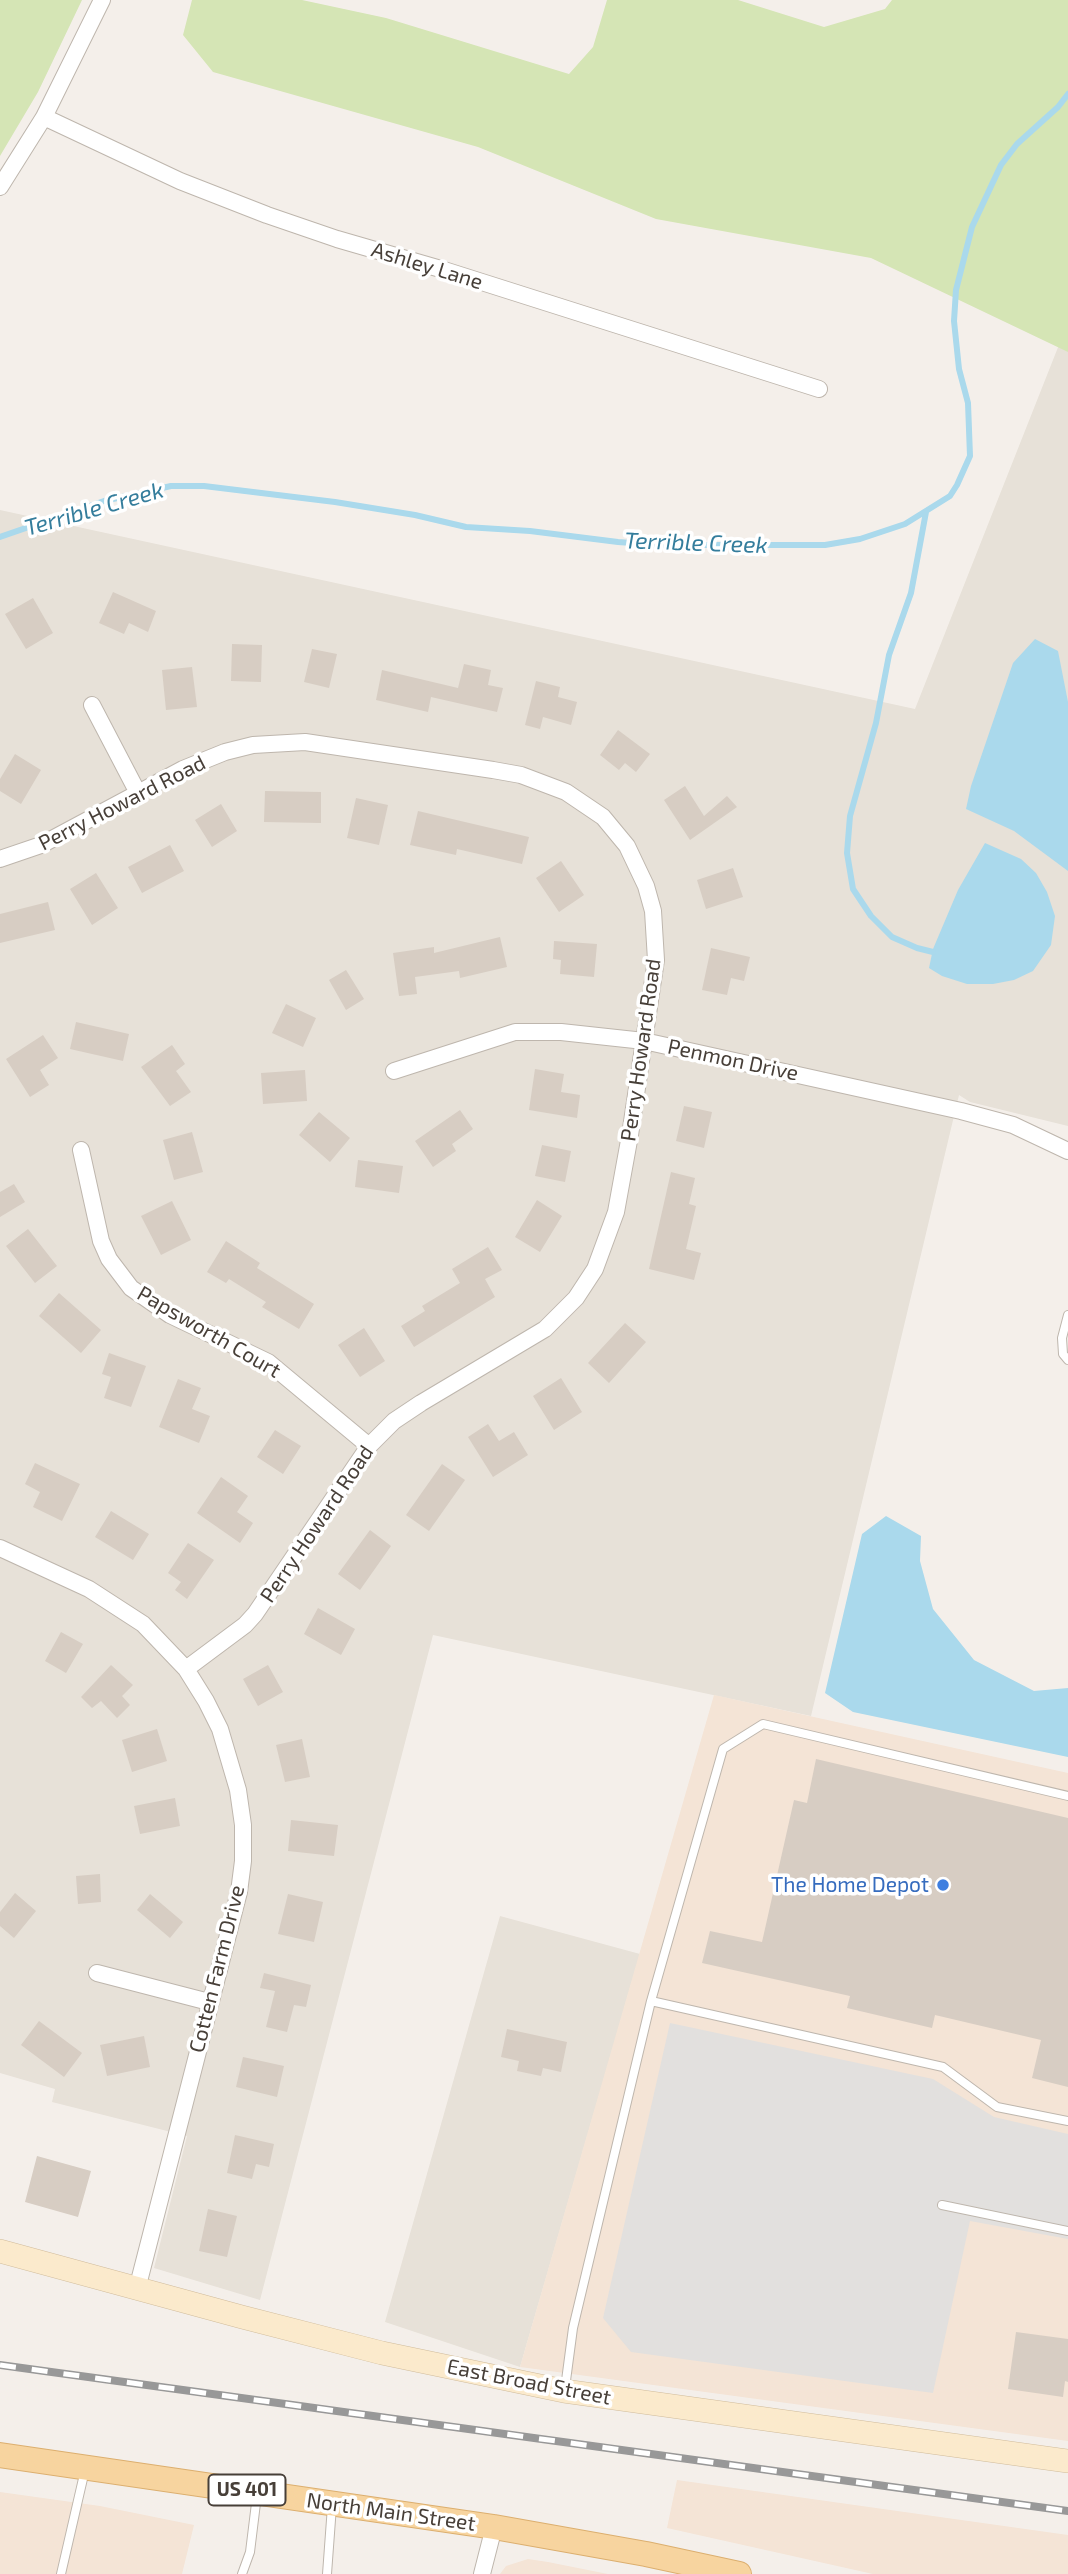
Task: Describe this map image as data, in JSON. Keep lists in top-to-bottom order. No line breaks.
{"streets":{"main road":["East Broad Street","US 401","North Main Street"],"street":["Ashley Lane","Perry Howard Road","Penmon Drive","Papsworth Court","Cotten Farm Drive"]},"crossings":[["Perry Howard Road","Penmon Drive"],["Perry Howard Road","Papsworth Court"],["Perry Howard Road","Cotten Farm Drive"],["Cotten Farm Drive","East Broad Street"]],"water":["Terrible Creek"],"places":["The Home Depot"]}
